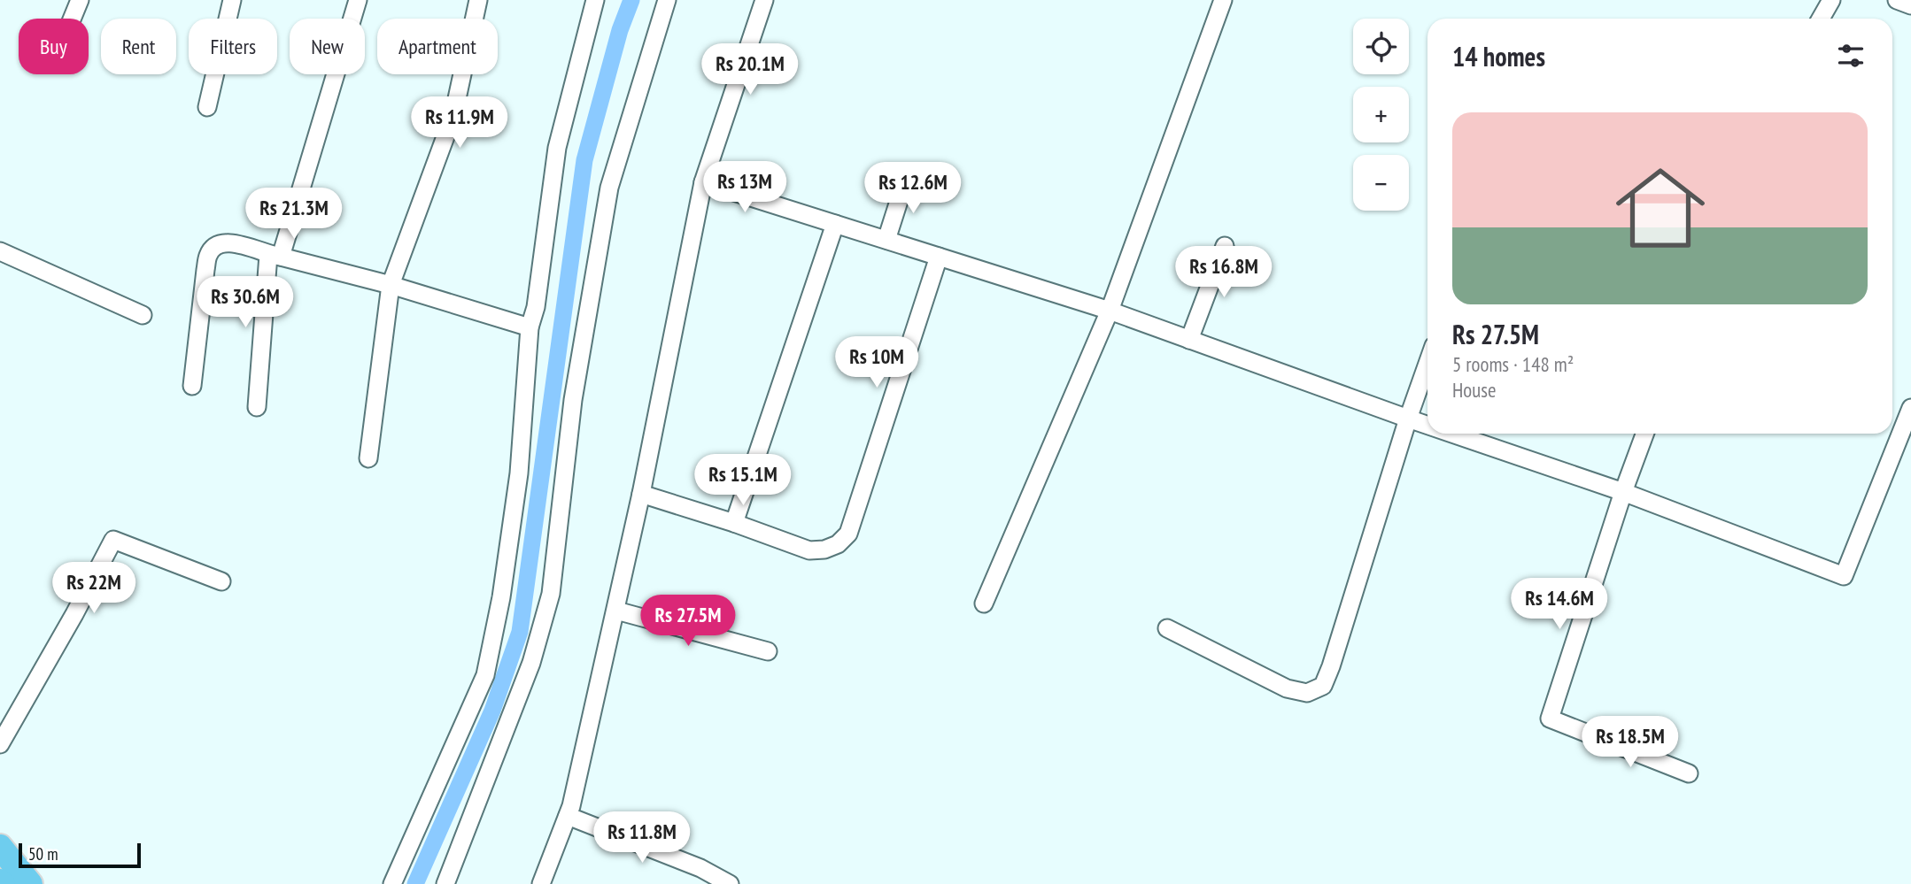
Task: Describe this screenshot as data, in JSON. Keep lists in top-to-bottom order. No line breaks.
{"scale_bar":"50 m","page":{"map_buttons":["+","−"],"chip":["Buy","Rent","Filters","New","Apartment"],"heading":"14 homes","price":["Rs 20.1M","Rs 11.9M","Rs 13M","Rs 12.6M","Rs 21.3M","Rs 16.8M","Rs 30.6M","Rs 10M","Rs 15.1M","Rs 22M","Rs 14.6M","Rs 27.5M","Rs 18.5M","Rs 11.8M"],"list":[{"name":"Rs 27.5M","note":"5 rooms · 148 m² · House"}],"scale":"50 m"}}
